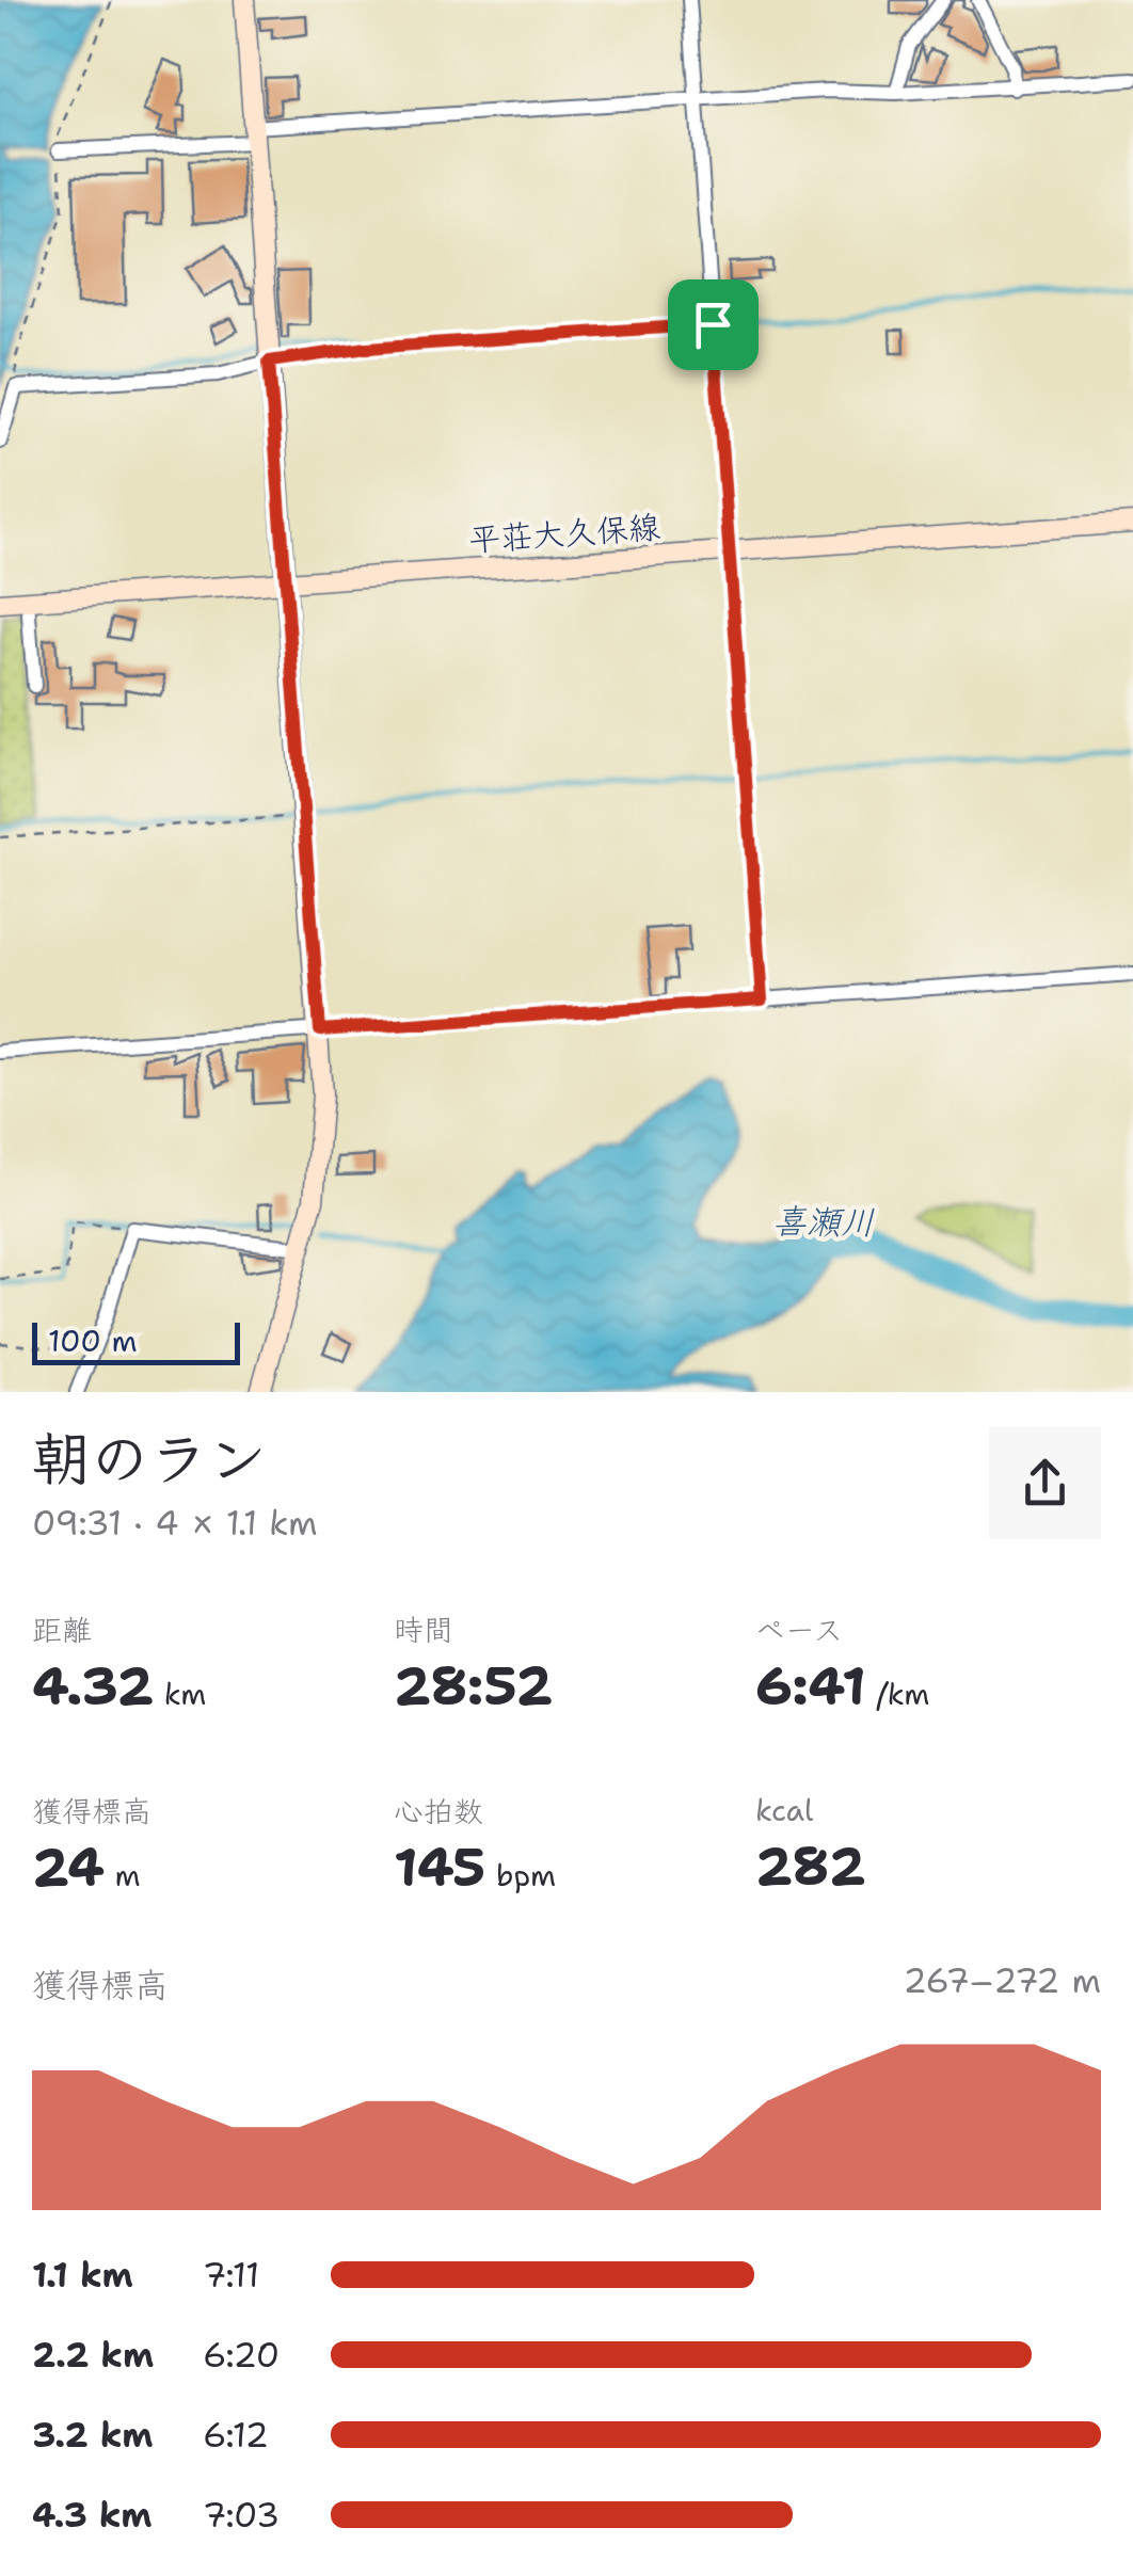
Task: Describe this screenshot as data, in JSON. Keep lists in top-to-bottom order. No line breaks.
{"streets":{"street":["平荘大久保線"]},"water":["喜瀬川"],"scale_bar":"100 m","page":{"scale":"100 m","heading":["朝のラン","09:31 · 4 × 1.1 km"],"stats":[["距離","4.32 km"],["時間","28:52"],["ペース","6:41 /km"],["獲得標高","24 m"],["心拍数","145 bpm"],["kcal","282"]],"chart":["獲得標高","267–272 m"],"list":[{"name":"1.1 km","note":"7:11"},{"name":"2.2 km","note":"6:20"},{"name":"3.2 km","note":"6:12"},{"name":"4.3 km","note":"7:03"}]}}
